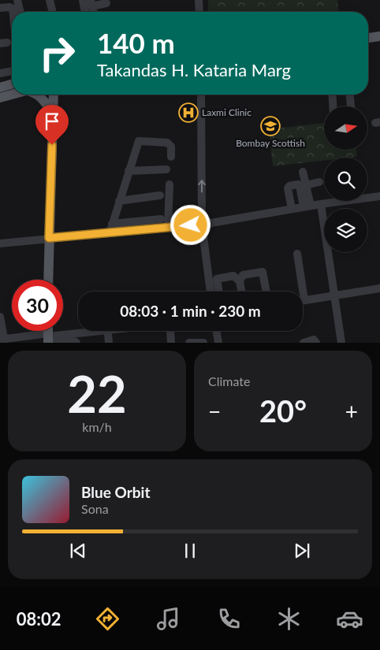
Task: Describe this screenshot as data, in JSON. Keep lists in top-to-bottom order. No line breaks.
{"places":{"hospital":["Laxmi Clinic"],"school or university":["Bombay Scottish"]},"north":"right","page":{"turn":["140 m","Takandas H. Kataria Marg"],"limit":"30","trip":"08:03 · 1 min · 230 m","tile":[["22","km/h"],"Climate"],"heat":["−","20°","+"],"song":["Blue Orbit","Sona"],"tabs":"08:02"}}
